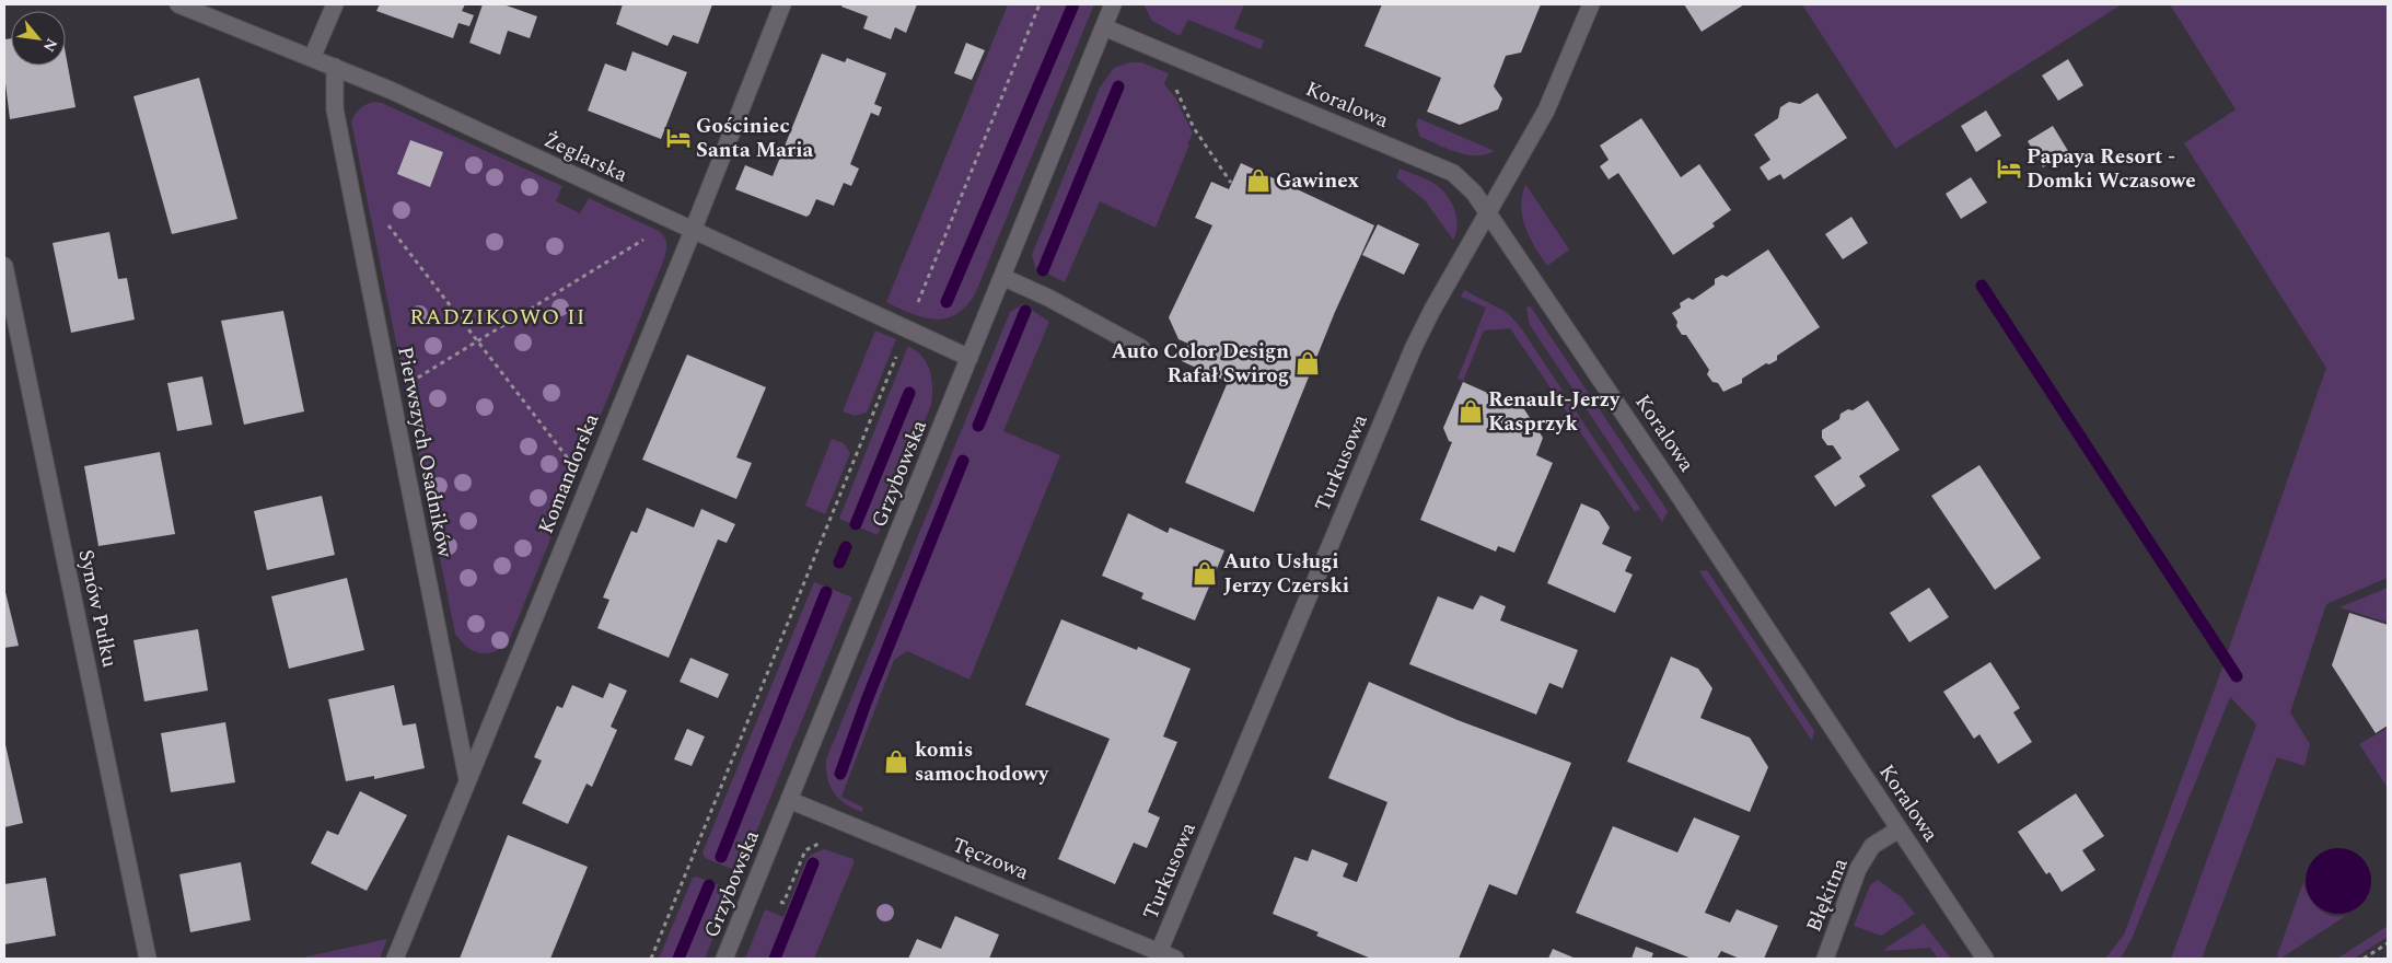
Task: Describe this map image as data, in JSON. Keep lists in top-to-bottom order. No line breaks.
{"streets":{"street":["Koralowa","Żeglarska","Pierwszych Osadników","Turkusowa","Komandorska","Grzybowska","Synów Pułku","Tęczowa","Błękitna"]},"crossings":[["Koralowa","Turkusowa"],["Koralowa","Grzybowska"],["Koralowa","Błękitna"],["Żeglarska","Pierwszych Osadników"],["Żeglarska","Komandorska"],["Żeglarska","Grzybowska"],["Pierwszych Osadników","Komandorska"],["Turkusowa","Tęczowa"],["Grzybowska","Tęczowa"]],"districts":["RADZIKOWO II"],"places":{"hotel":["Gościniec Santa Maria","Papaya Resort - Domki Wczasowe"],"shop":["Gawinex","Auto Color Design Rafał Swirog","Renault-Jerzy Kasprzyk","Auto Usługi Jerzy Czerski","komis samochodowy"]},"north":"bottom right"}
